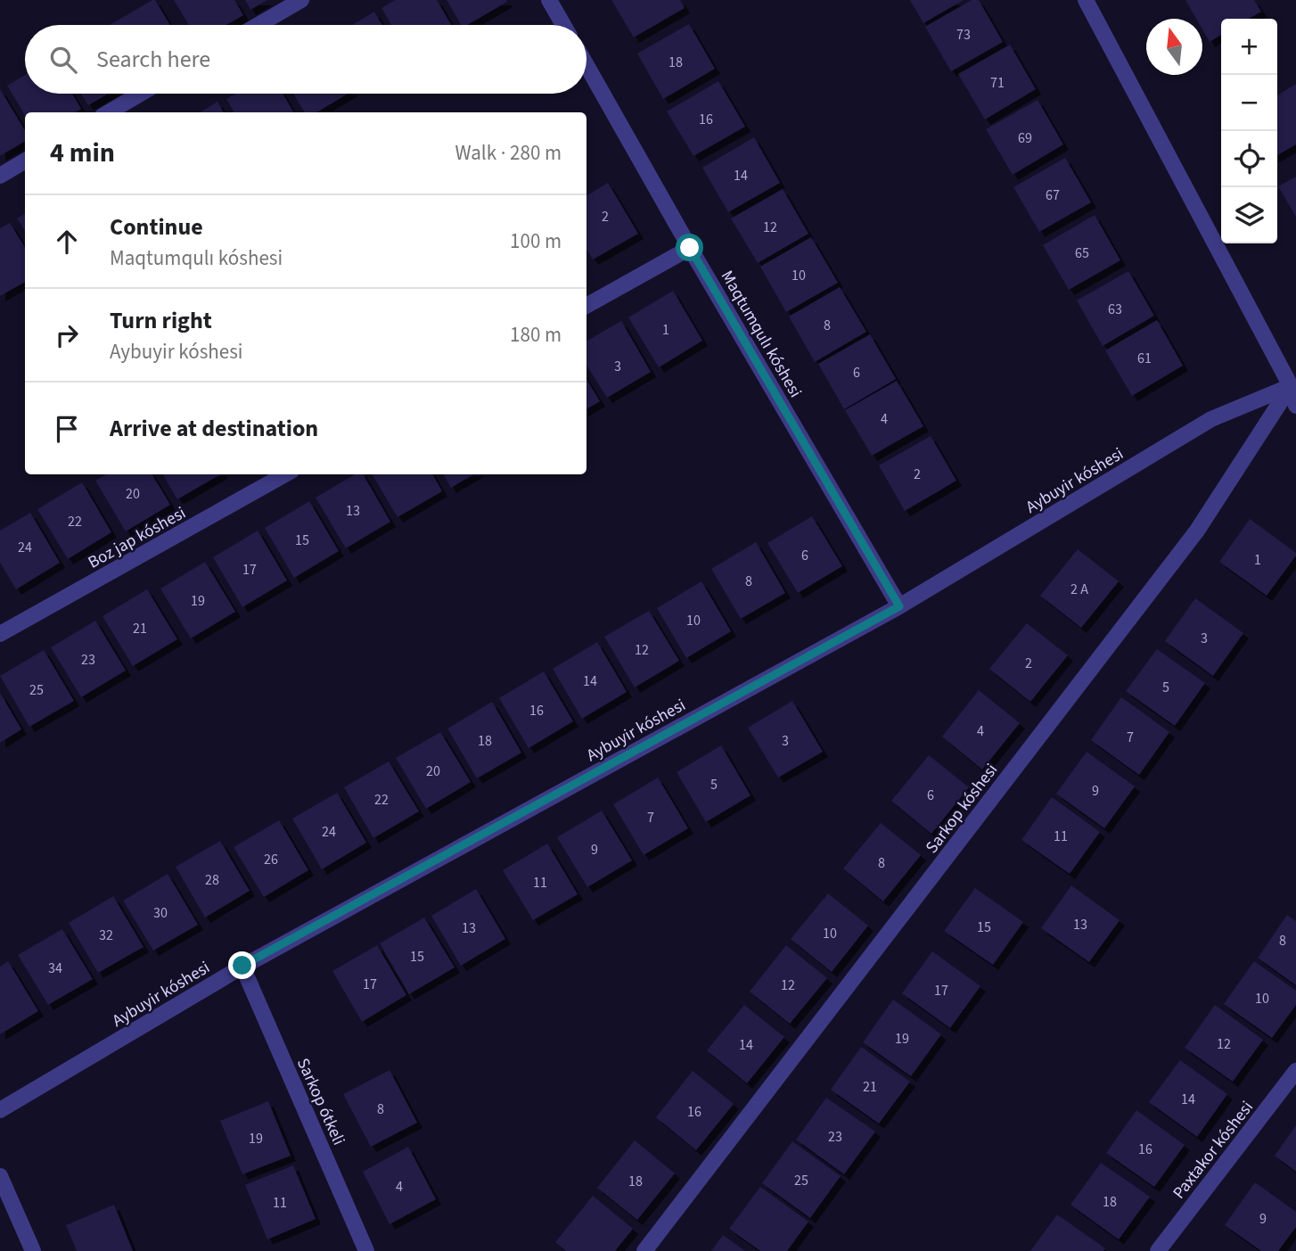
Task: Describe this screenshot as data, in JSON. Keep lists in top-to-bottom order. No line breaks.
{"streets":{"street":["Maqtumqulı kóshesi","Aybuyir kóshesi","Boz jap kóshesi","Sarkop kóshesi","Sarkop ótkeli","Paxtakor kóshesi"]},"crossings":[["Maqtumqulı kóshesi","Aybuyir kóshesi"],["Aybuyir kóshesi","Sarkop kóshesi"],["Aybuyir kóshesi","Sarkop ótkeli"]],"house_numbers":["73","18","71","16","69","14","67","2","12","65","10","63","8","1","61","3","6","4","2","20","13","22","15","24","6","1","17","8","2 А","19","10","21","3","12","23","2","14","5","25","16","4","7","18","3","20","5","9","6","22","7","24","11","9","26","8","28","11","30","13","15","13","10","32","8","15","34","17","12","17","10","19","12","14","21","14","8","16","23","19","16","25","18","4","18","11","9"],"north":"top","page":{"map_buttons":["+","−"],"search":"Search here","heading":["4 min","Walk · 280 m"],"list":[["Continue","Maqtumqulı kóshesi","100 m"],["Turn right","Aybuyir kóshesi","180 m"],"Arrive at destination"]}}
